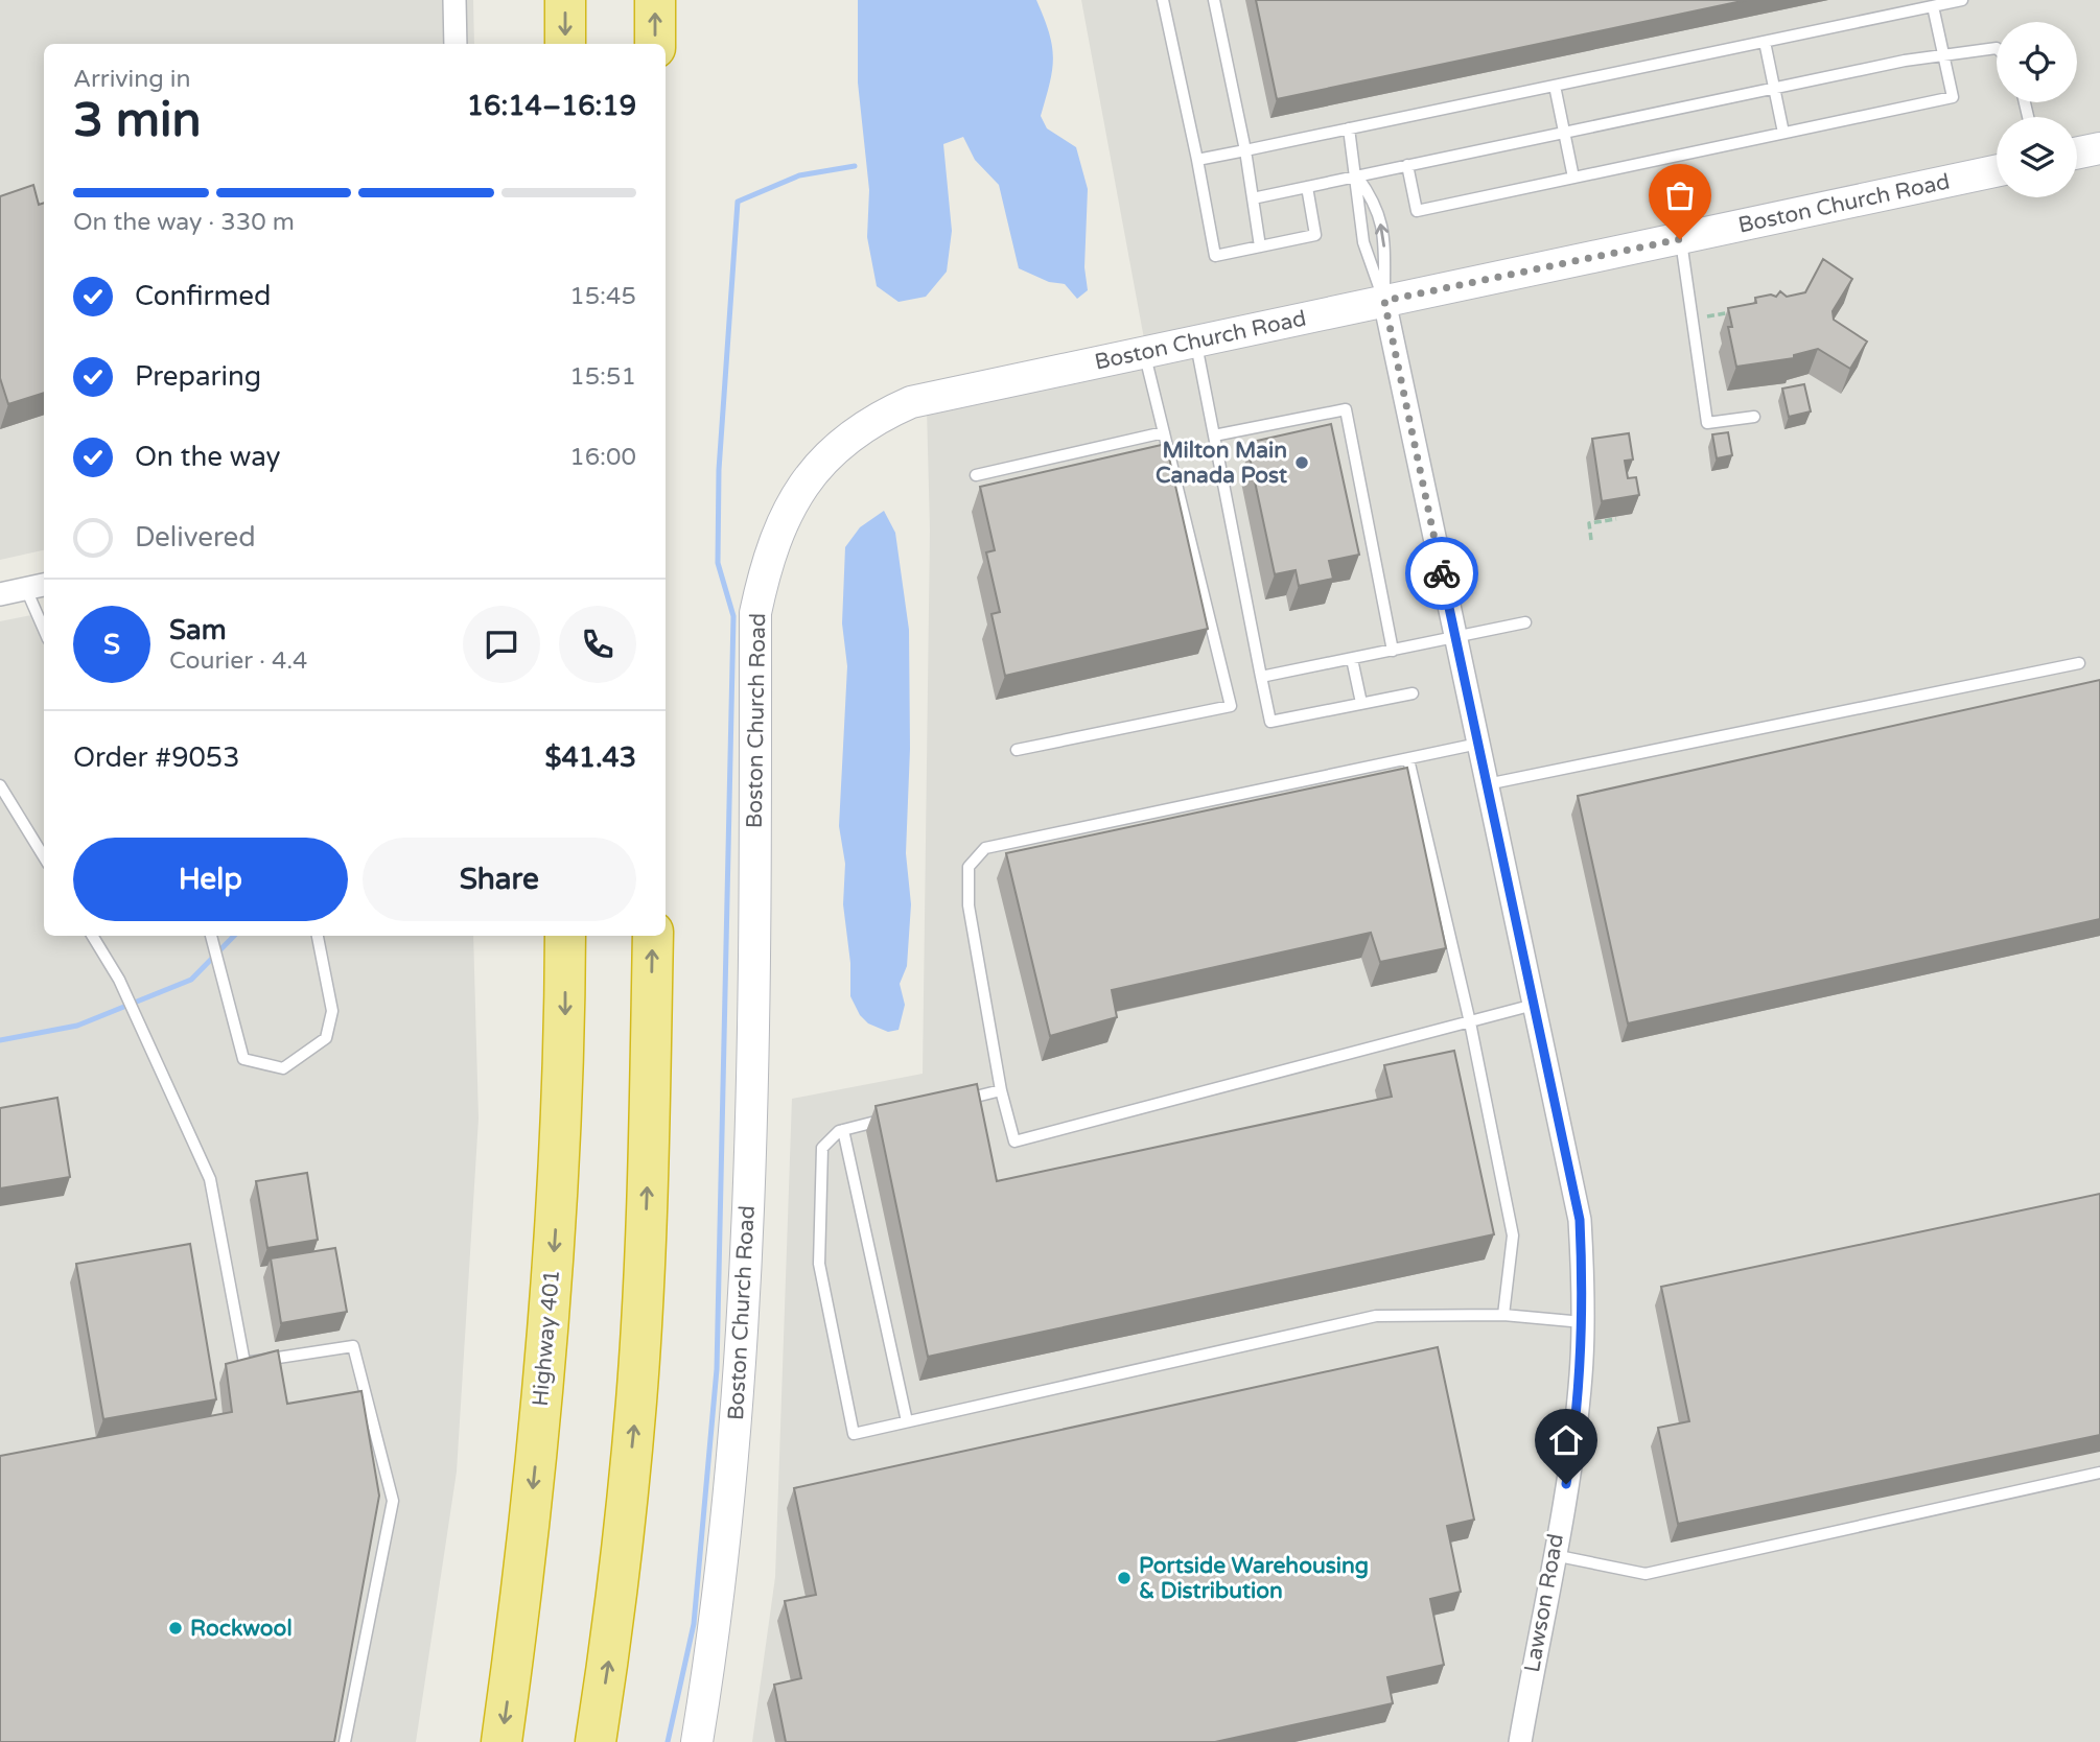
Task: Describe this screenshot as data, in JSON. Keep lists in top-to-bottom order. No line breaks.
{"streets":{"highway":["Highway 401"],"street":["Boston Church Road","Lawson Road"]},"crossings":[["Boston Church Road","Lawson Road"]],"places":["Milton Main Canada Post","Portside Warehousing & Distribution","Rockwool"],"page":{"heading":["3 min","Arriving in","16:14–16:19"],"panel":["Sam","Courier · 4.4","Order #9053","$41.43"],"bar":"On the way · 330 m","list":[["Confirmed","15:45"],["Preparing","15:51"],["On the way","16:00"],"Delivered"],"round":"S","buttons":["Help","Share"]}}
